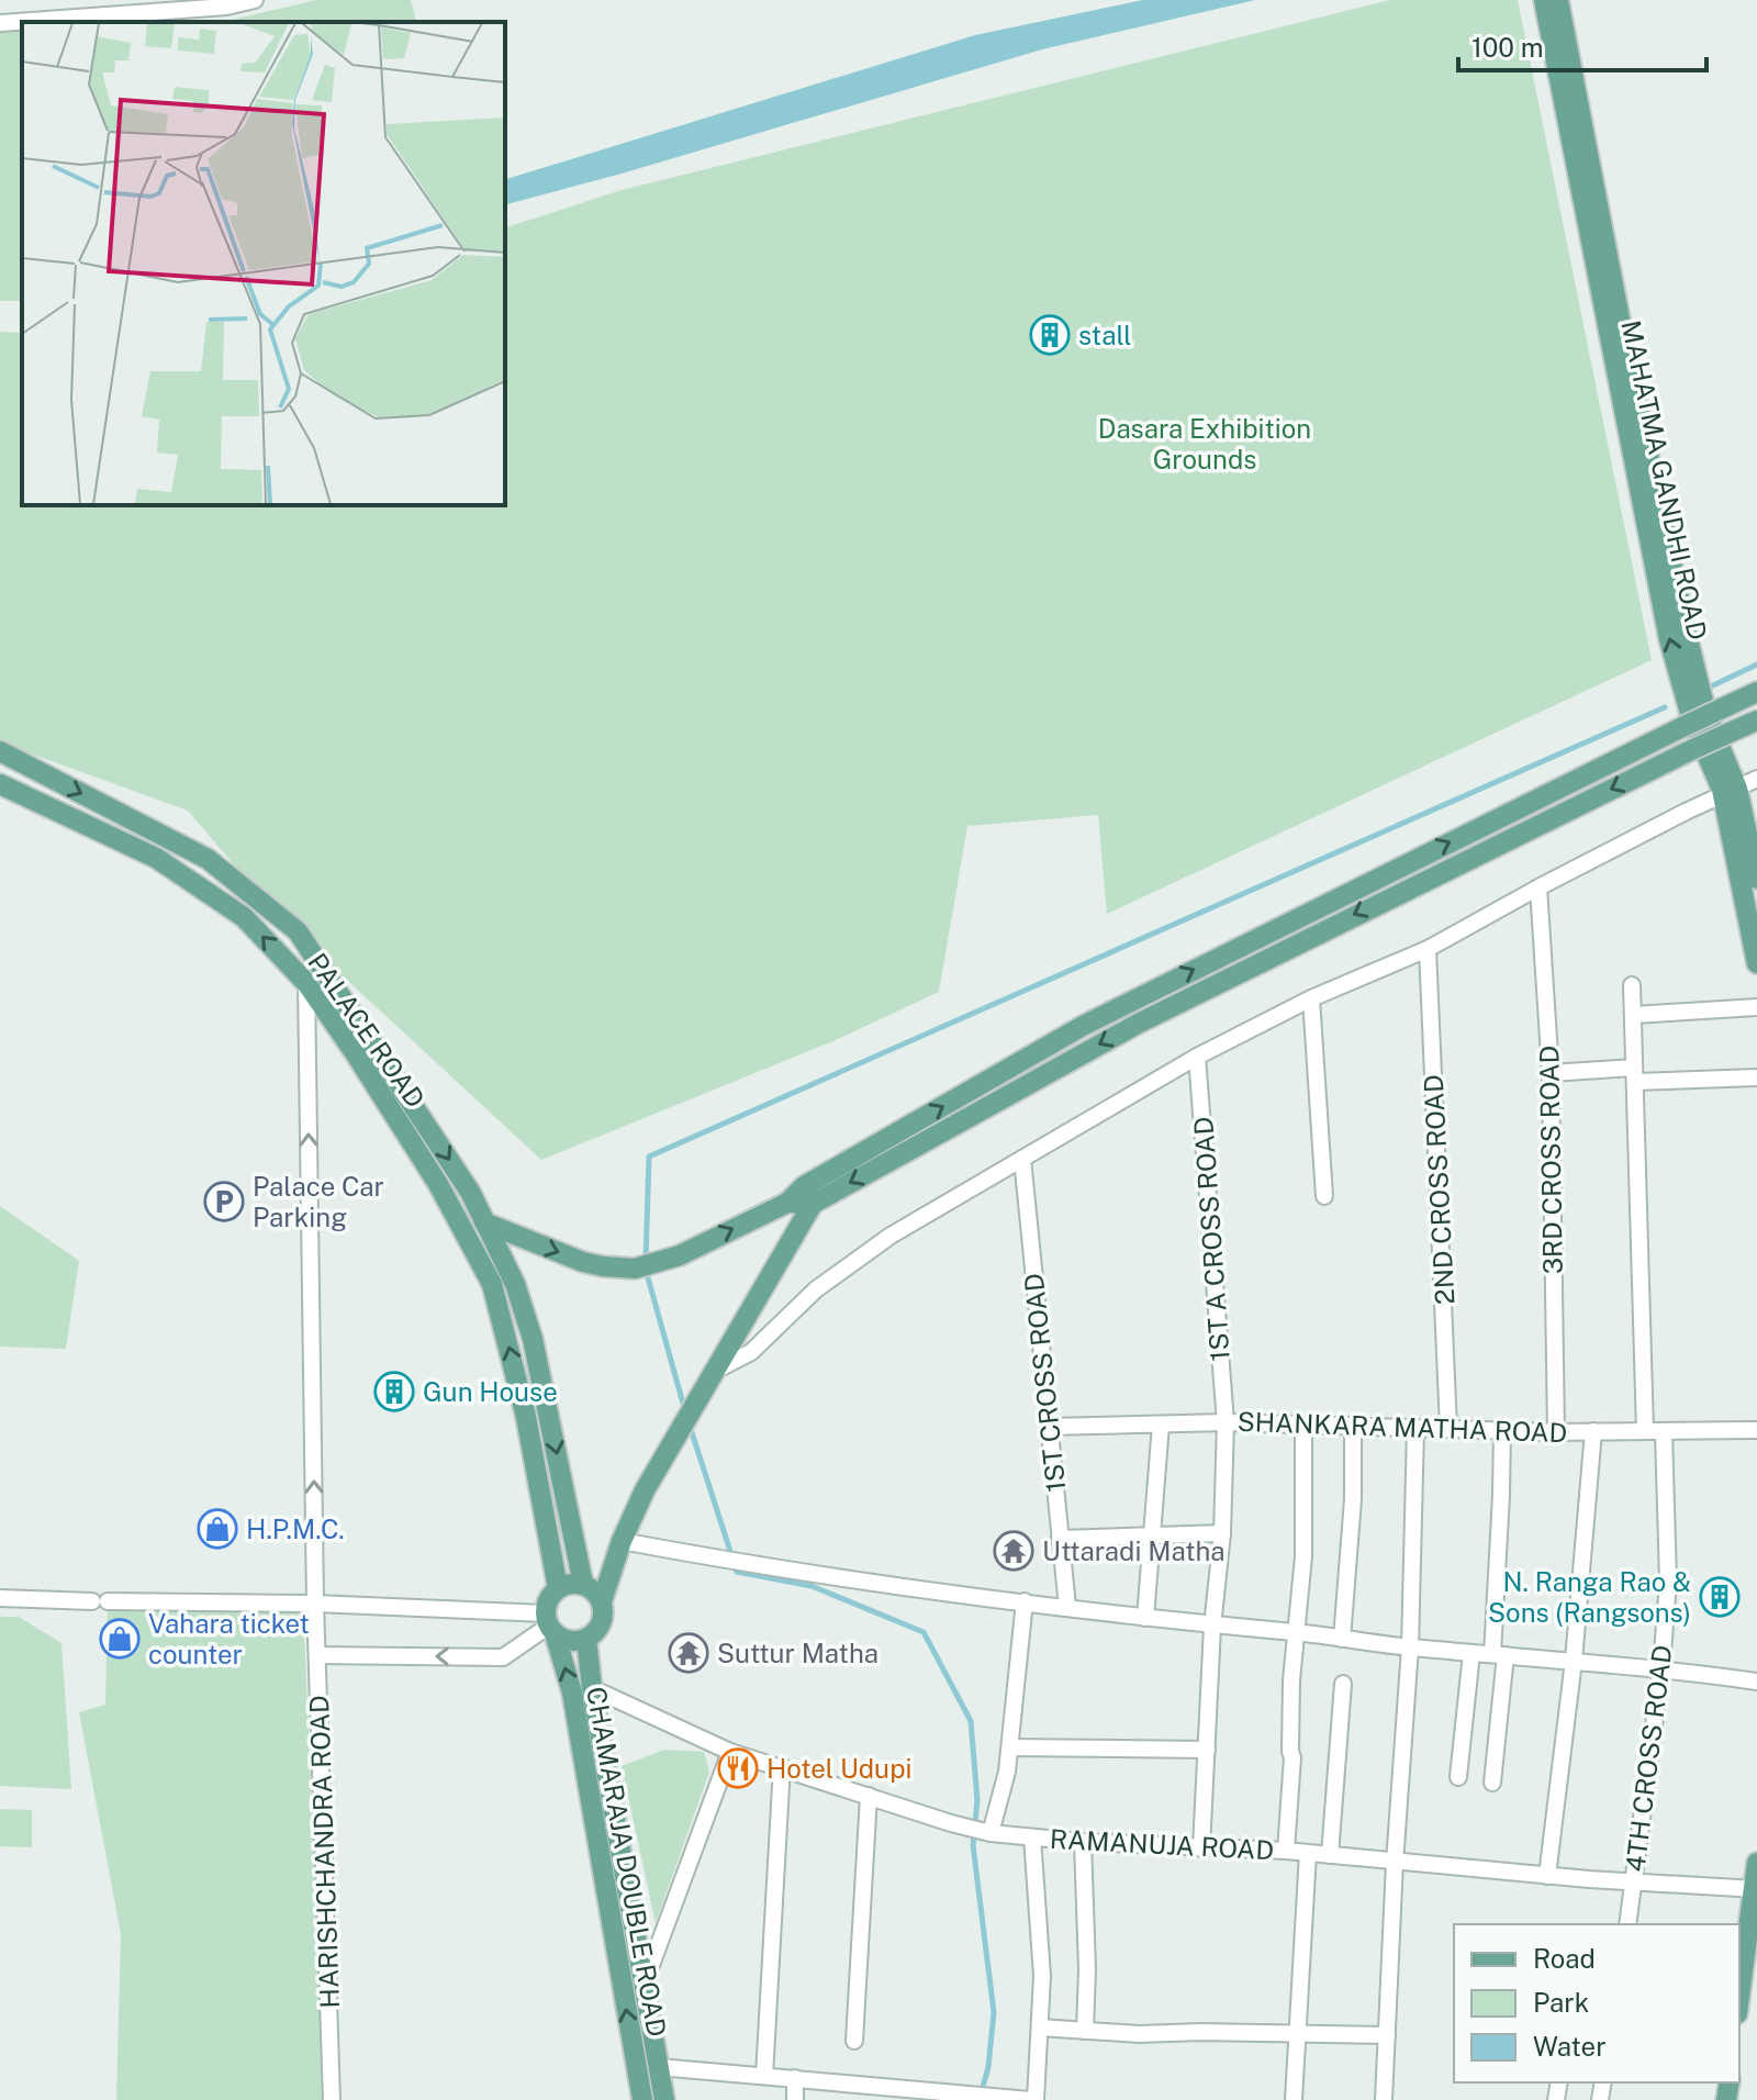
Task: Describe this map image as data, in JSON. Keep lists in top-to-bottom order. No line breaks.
{"streets":{"main road":["MAHATMA GANDHI ROAD","PALACE ROAD","CHAMARAJA DOUBLE ROAD"],"street":["3RD CROSS ROAD","2ND CROSS ROAD","1ST A CROSS ROAD","1ST CROSS ROAD","SHANKARA MATHA ROAD","4TH CROSS ROAD","RAMANUJA ROAD","HARISHCHANDRA ROAD"]},"crossings":[["PALACE ROAD","HARISHCHANDRA ROAD"],["PALACE ROAD","CHAMARAJA DOUBLE ROAD"],["3RD CROSS ROAD","SHANKARA MATHA ROAD"],["2ND CROSS ROAD","SHANKARA MATHA ROAD"],["1ST A CROSS ROAD","SHANKARA MATHA ROAD"],["1ST A CROSS ROAD","RAMANUJA ROAD"],["1ST CROSS ROAD","SHANKARA MATHA ROAD"],["SHANKARA MATHA ROAD","4TH CROSS ROAD"],["4TH CROSS ROAD","RAMANUJA ROAD"]],"one_way":["HARISHCHANDRA ROAD"],"parks":["Dasara Exhibition Grounds"],"places":{"building":["stall","Gun House","N. Ranga Rao & Sons (Rangsons)"],"parking":["Palace Car Parking"],"shop":["H.P.M.C.","Vahara ticket counter"],"temple":["Uttaradi Matha","Suttur Matha"],"restaurant":["Hotel Udupi"]},"legend":["Road","Park","Water"],"scale_bar":"100 m"}
